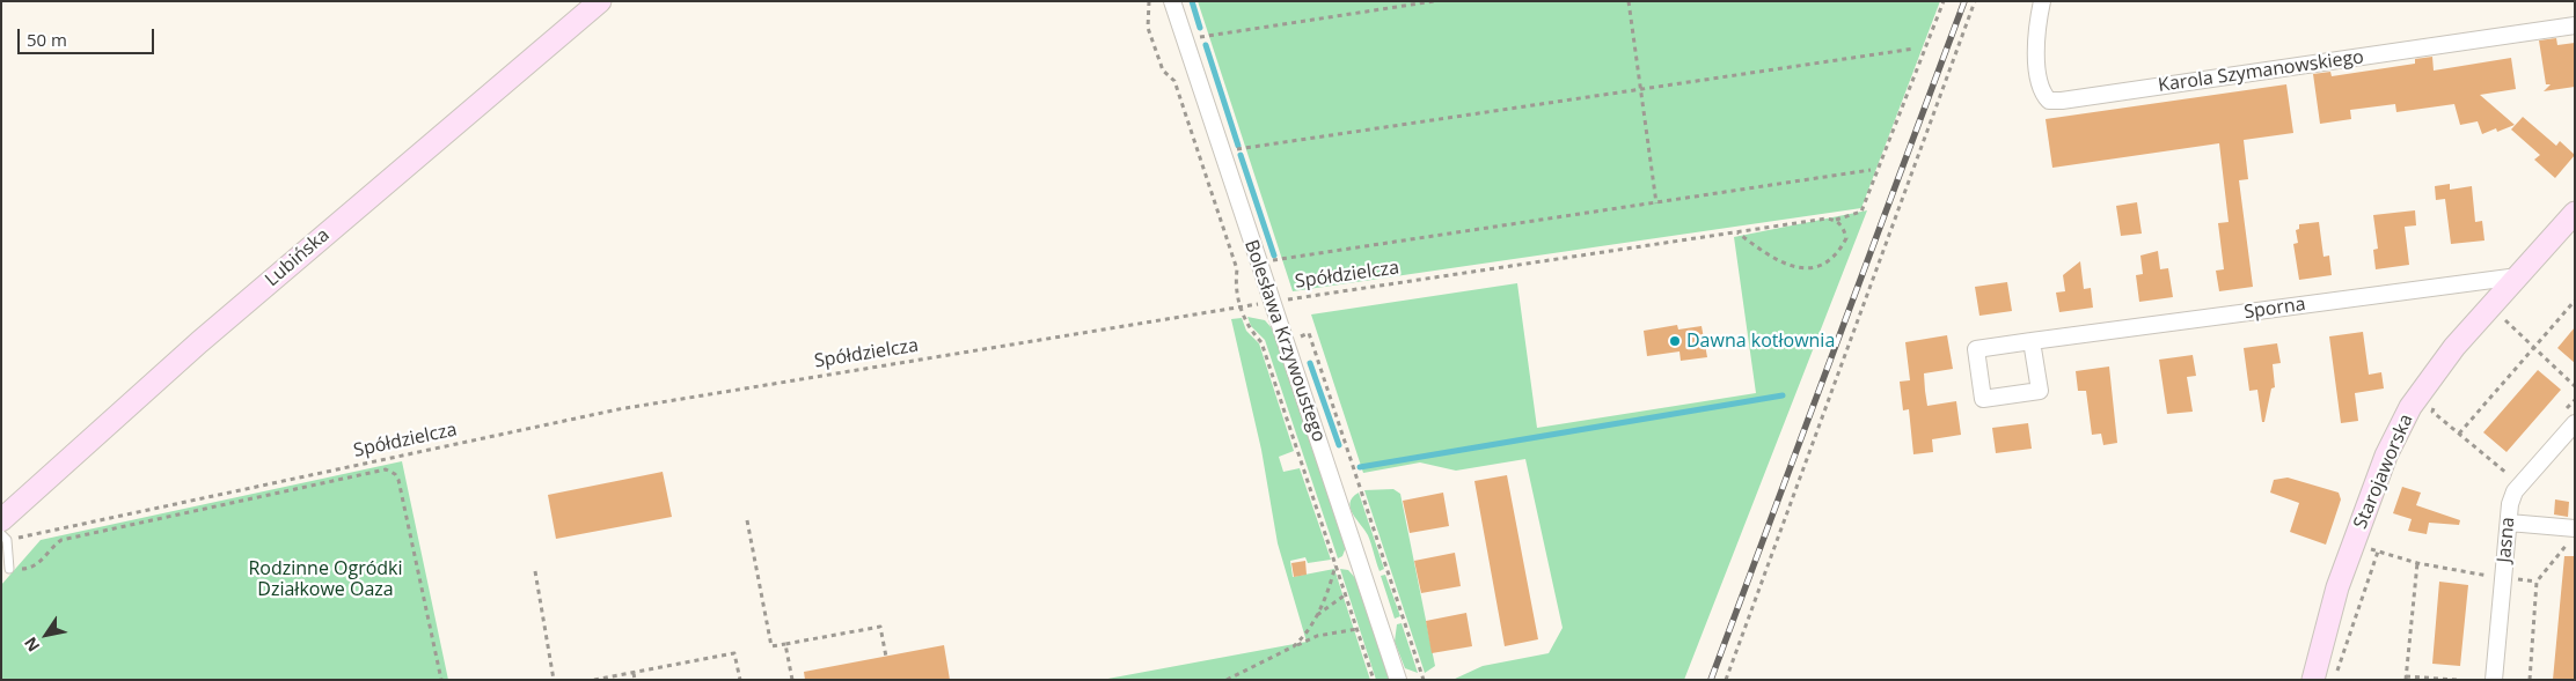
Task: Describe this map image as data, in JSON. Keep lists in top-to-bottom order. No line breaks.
{"streets":{"main road":["Lubińska","Starojaworska"],"street":["Karola Szymanowskiego","Sporna","Bolesława Krzywoustego","Jasna"],"path":["Spółdzielcza"]},"crossings":[["Lubińska","Spółdzielcza"],["Spółdzielcza","Bolesława Krzywoustego"],["Sporna","Starojaworska"]],"parks":["Rodzinne Ogródki Działkowe Oaza"],"places":["Dawna kotłownia"],"scale_bar":"50 m","north":"bottom left"}
